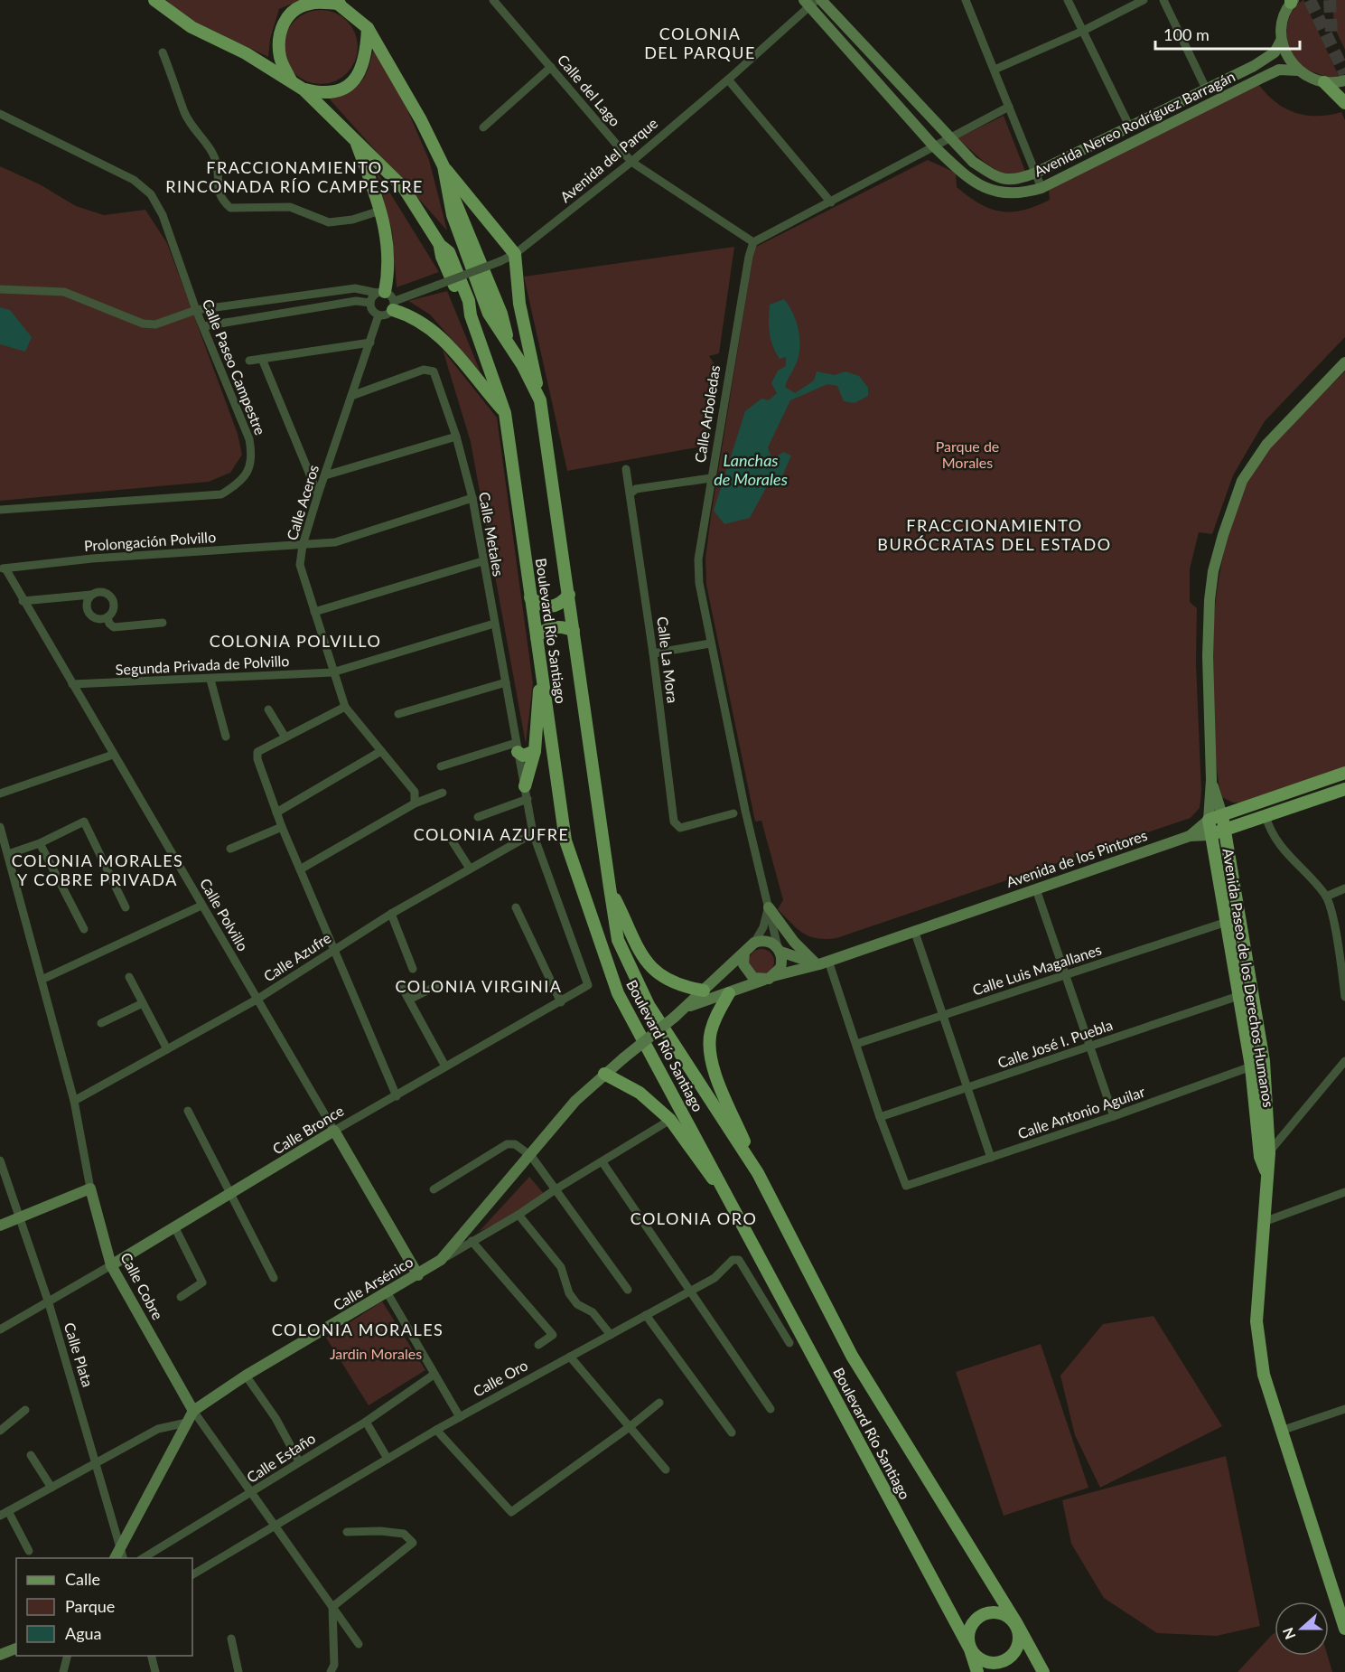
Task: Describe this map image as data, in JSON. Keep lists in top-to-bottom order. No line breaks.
{"streets":{"main road":["Avenida Nereo Rodríguez Barragán","Boulevard Río Santiago","Avenida de los Pintores","Calle Polvillo","Avenida Paseo de los Derechos Humanos","Calle Bronce","Calle Arsénico","Calle Cobre"],"street":["Calle del Lago","Avenida del Parque","Calle Paseo Campestre","Calle Arboledas","Calle Aceros","Calle Metales","Prolongación Polvillo","Calle La Mora","Segunda Privada de Polvillo","Calle Azufre","Calle Luis Magallanes","Calle José I. Puebla","Calle Antonio Aguilar","Calle Plata","Calle Oro","Calle Estaño"]},"crossings":[["Calle del Lago","Avenida del Parque"],["Calle del Lago","Calle Arboledas"],["Avenida Nereo Rodríguez Barragán","Avenida del Parque"],["Avenida del Parque","Calle Aceros"],["Calle Arboledas","Avenida de los Pintores"],["Calle Arboledas","Calle Arsénico"],["Calle Aceros","Calle Metales"],["Calle Aceros","Prolongación Polvillo"],["Calle Aceros","Segunda Privada de Polvillo"],["Calle Metales","Prolongación Polvillo"],["Calle Metales","Calle Azufre"],["Calle Metales","Calle Bronce"],["Prolongación Polvillo","Calle Polvillo"],["Segunda Privada de Polvillo","Calle Polvillo"],["Avenida de los Pintores","Avenida Paseo de los Derechos Humanos"],["Avenida de los Pintores","Calle Arsénico"],["Calle Polvillo","Calle Azufre"],["Calle Polvillo","Calle Bronce"],["Calle Polvillo","Calle Arsénico"],["Calle Azufre","Calle Cobre"],["Calle Luis Magallanes","Avenida Paseo de los Derechos Humanos"],["Avenida Paseo de los Derechos Humanos","Calle José I. Puebla"],["Avenida Paseo de los Derechos Humanos","Calle Antonio Aguilar"],["Calle José I. Puebla","Calle Antonio Aguilar"],["Calle Bronce","Calle Cobre"],["Calle Bronce","Calle Plata"],["Calle Arsénico","Calle Cobre"],["Calle Arsénico","Calle Plata"],["Calle Cobre","Calle Oro"],["Calle Cobre","Calle Estaño"]],"districts":["COLONIA DEL PARQUE","FRACCIONAMIENTO RINCONADA RÍO CAMPESTRE","FRACCIONAMIENTO BURÓCRATAS DEL ESTADO","COLONIA POLVILLO","COLONIA AZUFRE","COLONIA MORALES Y COBRE PRIVADA","COLONIA VIRGINIA","COLONIA ORO","COLONIA MORALES"],"water":["Lanchas de Morales"],"parks":["Parque de Morales","Jardin Morales"],"legend":["Calle","Parque","Agua"],"scale_bar":"100 m","north":"left"}
